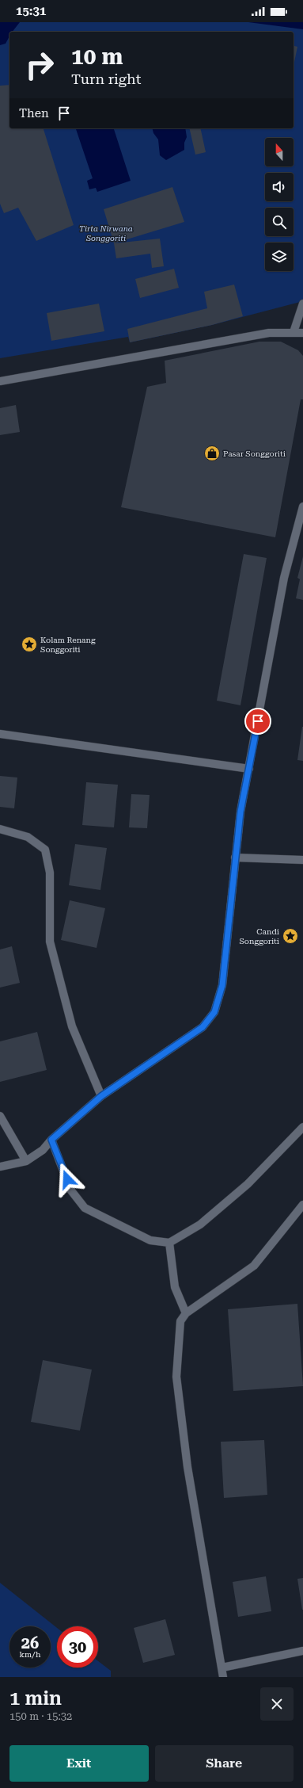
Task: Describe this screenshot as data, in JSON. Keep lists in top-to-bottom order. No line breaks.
{"parks":["Tirta Nirwana Songgoriti"],"places":{"shop":["Pasar Songgoriti"],"place":["Kolam Renang Songgoriti","Candi Songgoriti"]},"north":"top","page":{"status":"15:31","turn":["10 m","Turn right"],"then":"Then","speed":"26 km/h","limit":"30","heading":["1 min","150 m · 15:32"],"buttons":["Exit","Share"]}}
